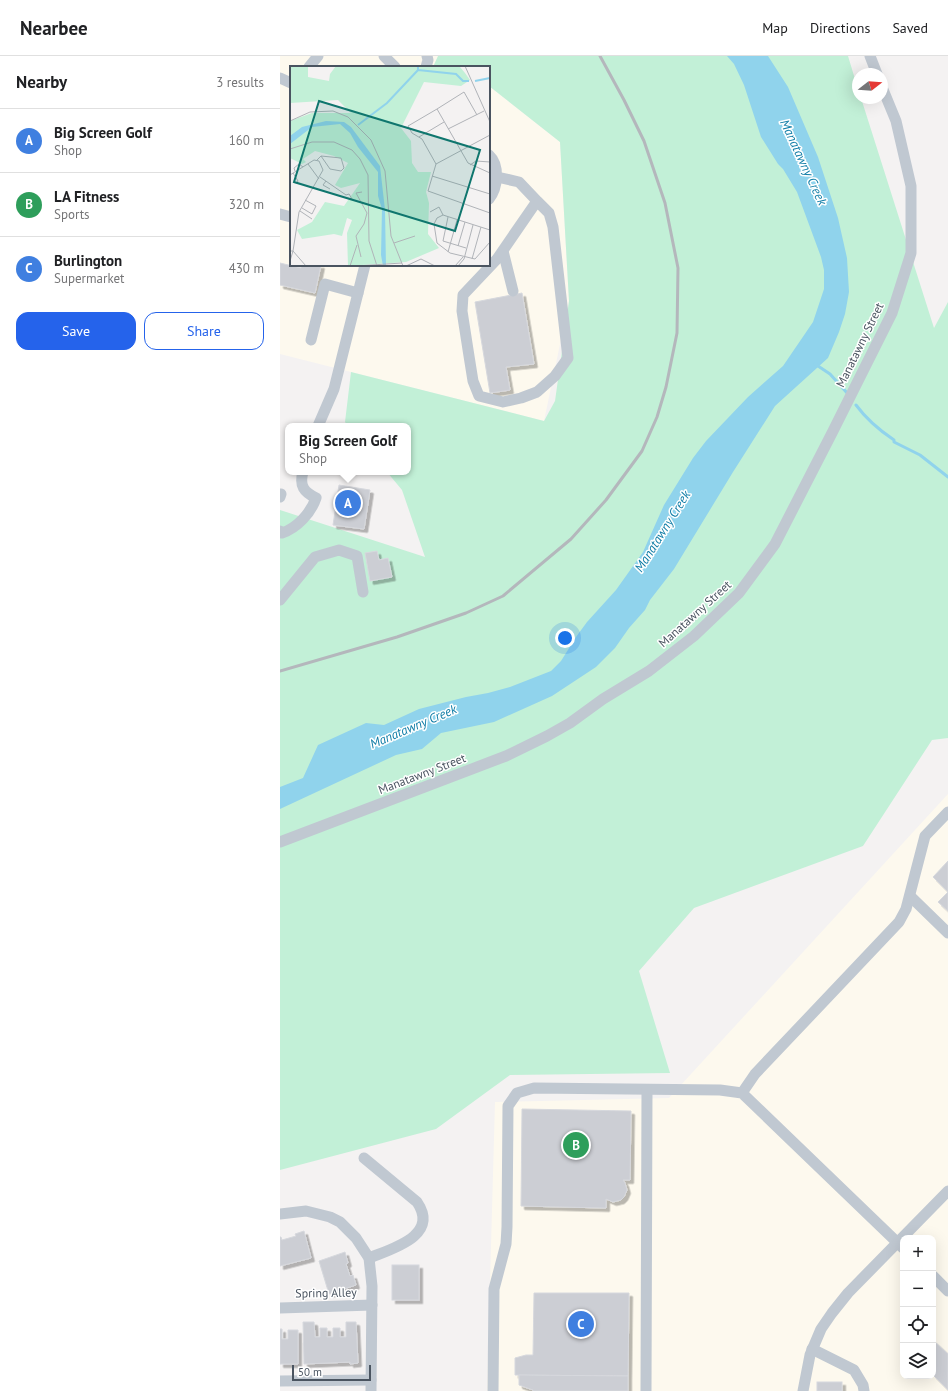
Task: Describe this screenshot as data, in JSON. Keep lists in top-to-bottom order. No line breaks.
{"streets":{"street":["Manatawny Street","Spring Alley"]},"water":["Manatawny Creek"],"scale_bar":"50 m","north":"right","page":{"header":"Nearbee","nav":["Map","Directions","Saved"],"heading":["Nearby","3 results"],"list":[{"mark":"A","name":"Big Screen Golf","note":"Shop","value":"160 m"},{"mark":"B","name":"LA Fitness","note":"Sports","value":"320 m"},{"mark":"C","name":"Burlington","note":"Supermarket","value":"430 m"}],"buttons":["Save","Share"],"popup":["Big Screen Golf","Shop"],"pins":["A","B","C"],"map_buttons":["+","−"],"scale":"50 m"}}
